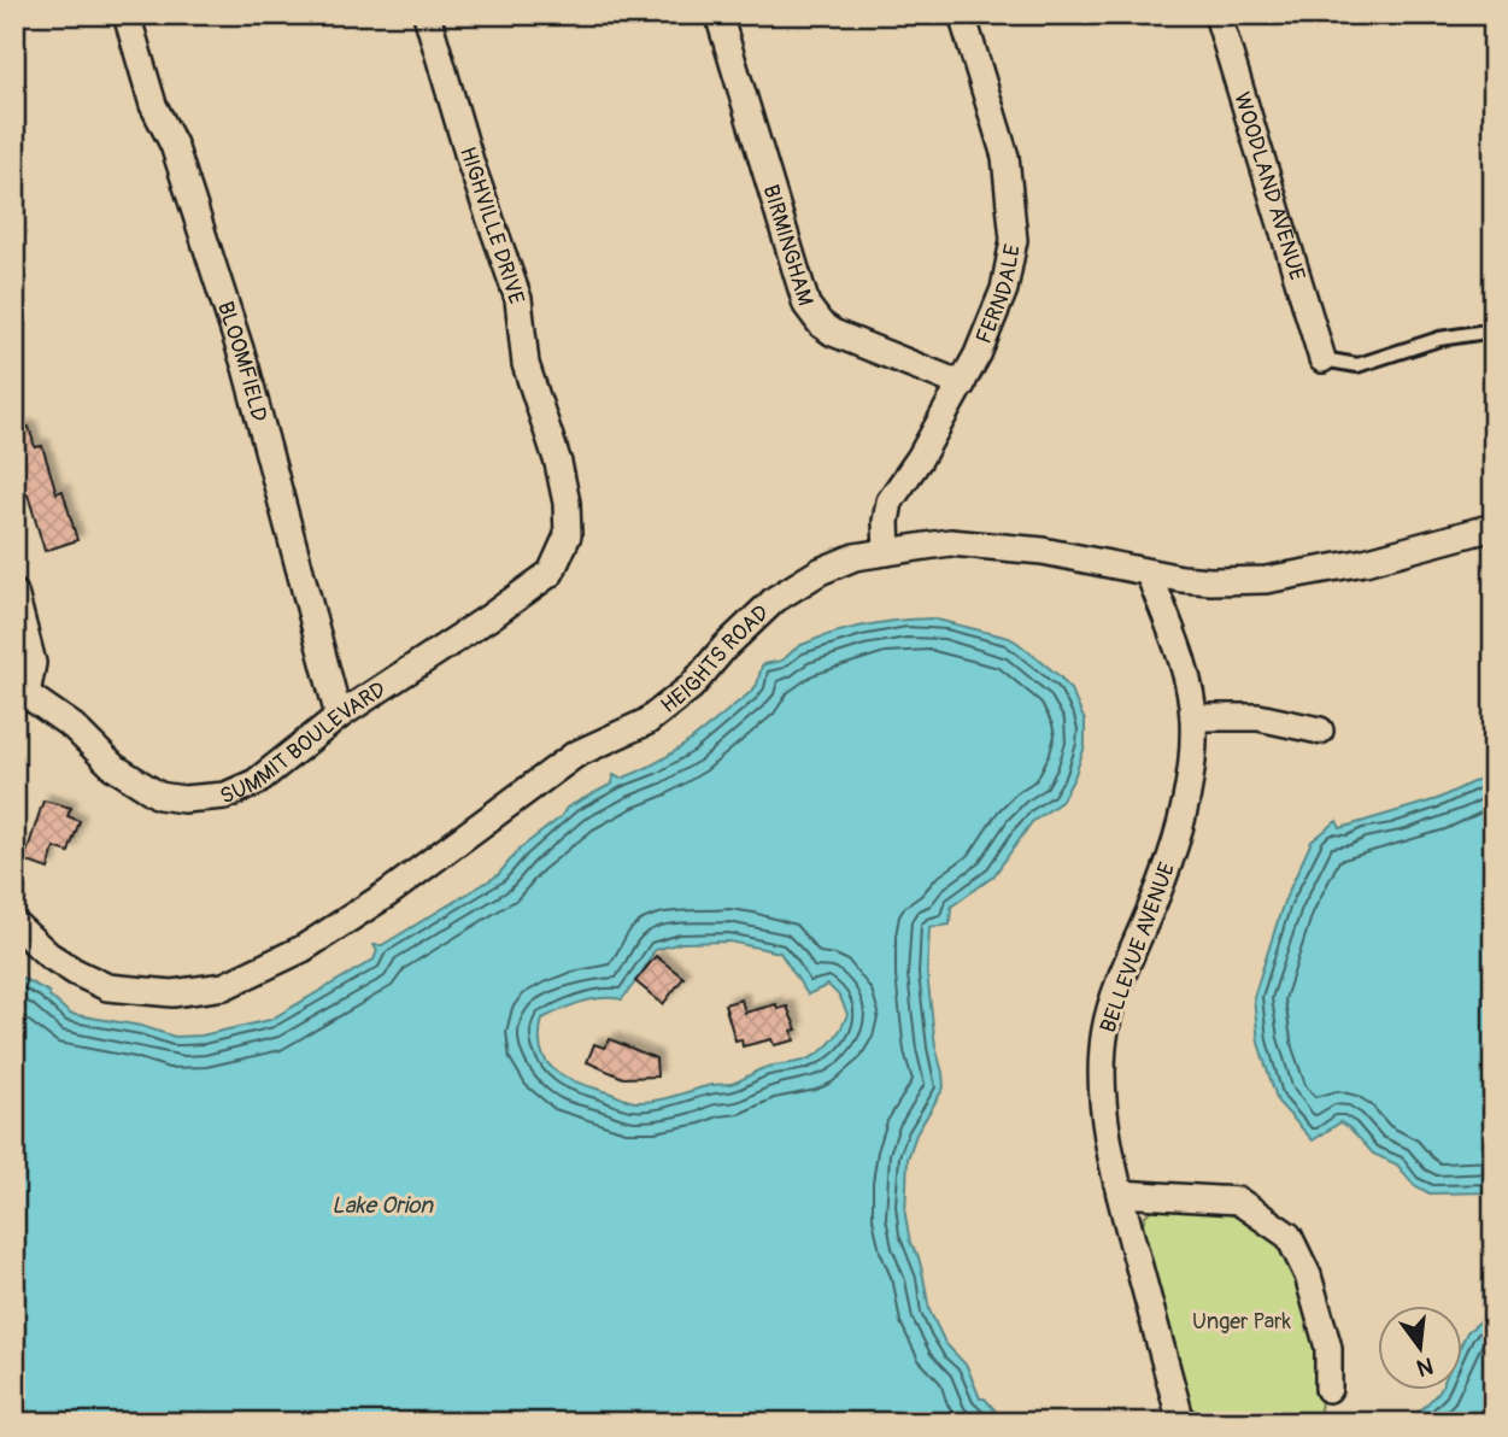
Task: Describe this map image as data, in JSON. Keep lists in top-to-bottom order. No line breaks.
{"streets":{"street":["WOODLAND AVENUE","HIGHVILLE DRIVE","BIRMINGHAM","FERNDALE","BLOOMFIELD","HEIGHTS ROAD","SUMMIT BOULEVARD","BELLEVUE AVENUE"]},"crossings":[["HIGHVILLE DRIVE","SUMMIT BOULEVARD"],["BIRMINGHAM","FERNDALE"],["FERNDALE","HEIGHTS ROAD"],["BLOOMFIELD","SUMMIT BOULEVARD"],["HEIGHTS ROAD","BELLEVUE AVENUE"]],"water":["Lake Orion"],"parks":["Unger Park"],"north":"bottom"}
